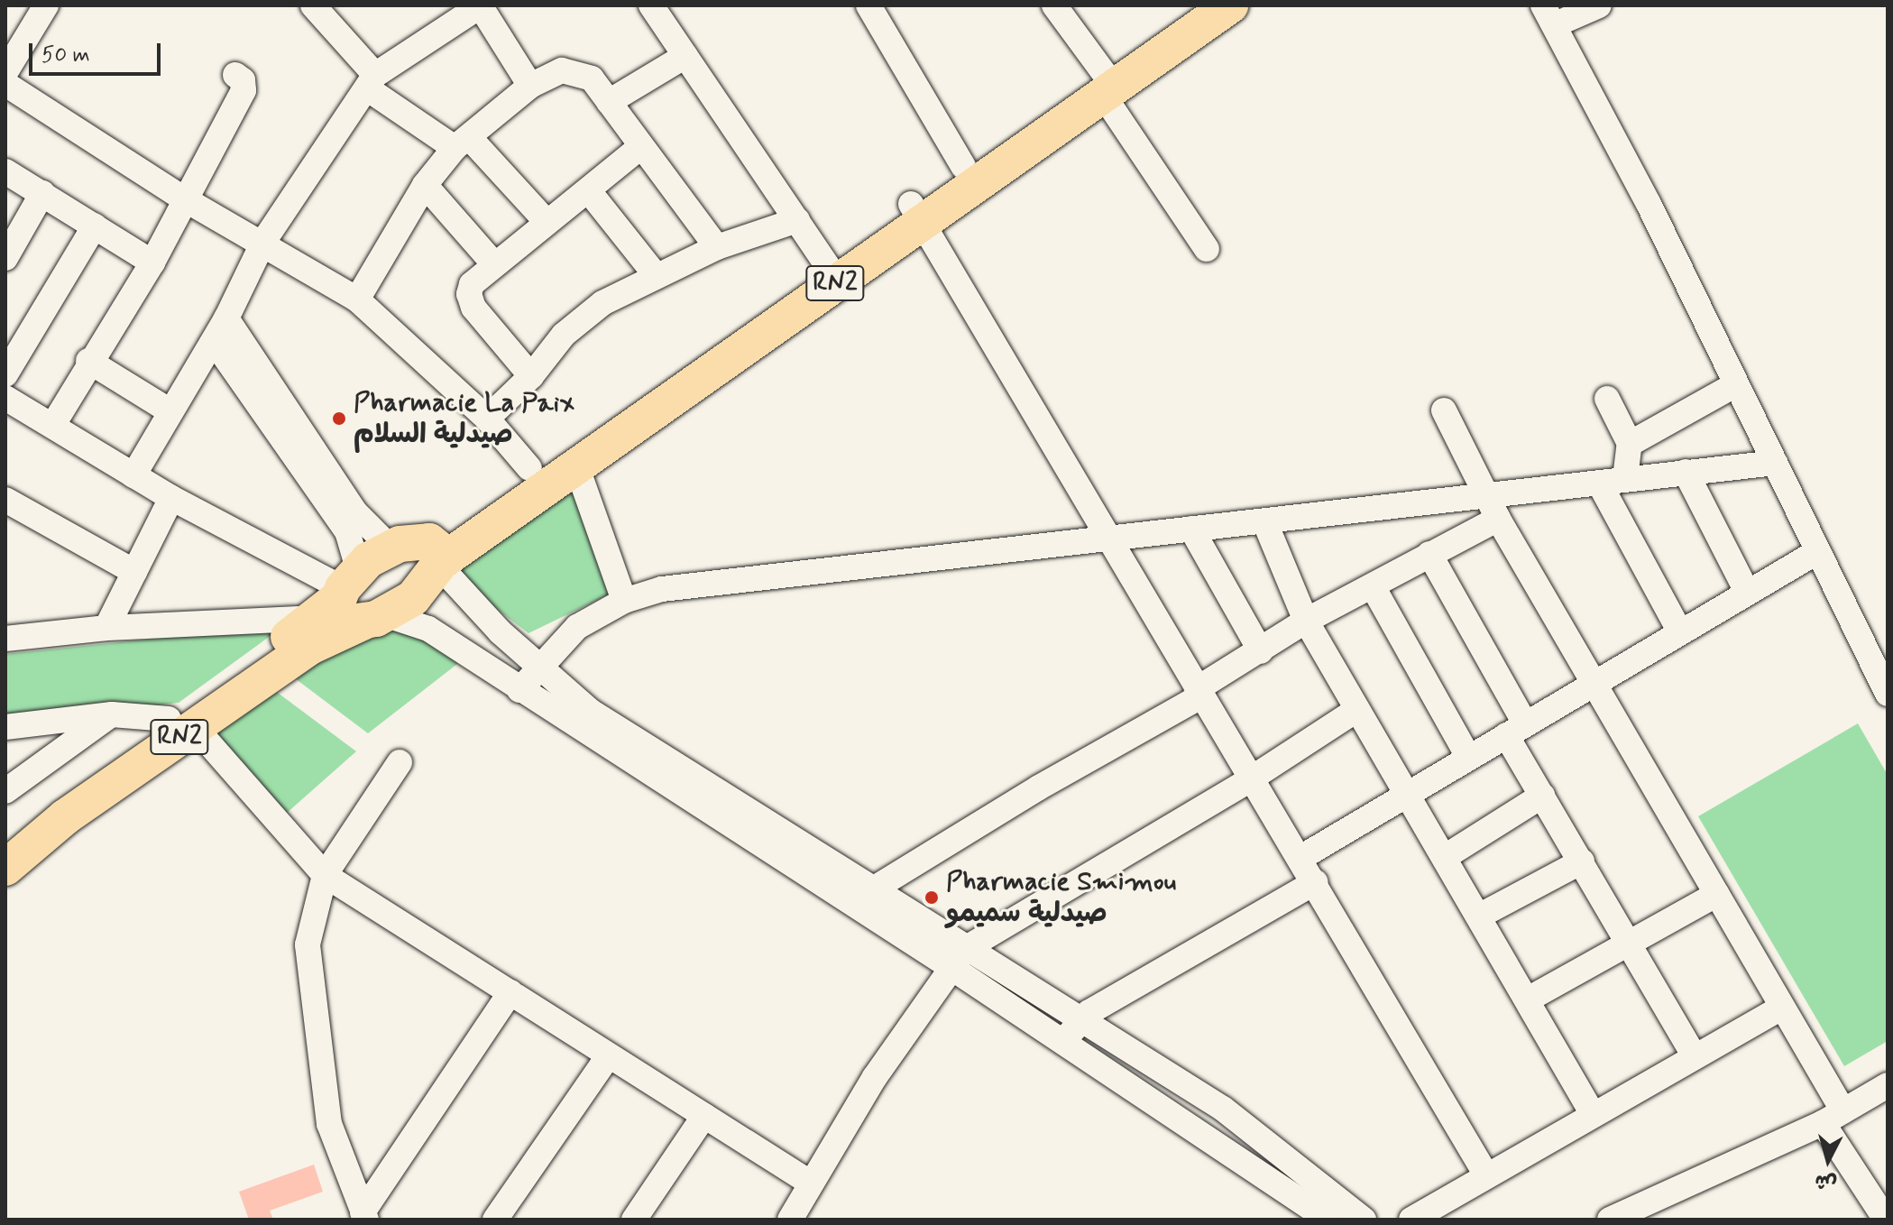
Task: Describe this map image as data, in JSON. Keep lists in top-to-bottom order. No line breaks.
{"streets":{"highway":["RN2"]},"places":["Pharmacie La Paix صيدلية السلام","Pharmacie Smimou صيدلية سميمو"],"scale_bar":"50 m","north":"bottom"}
